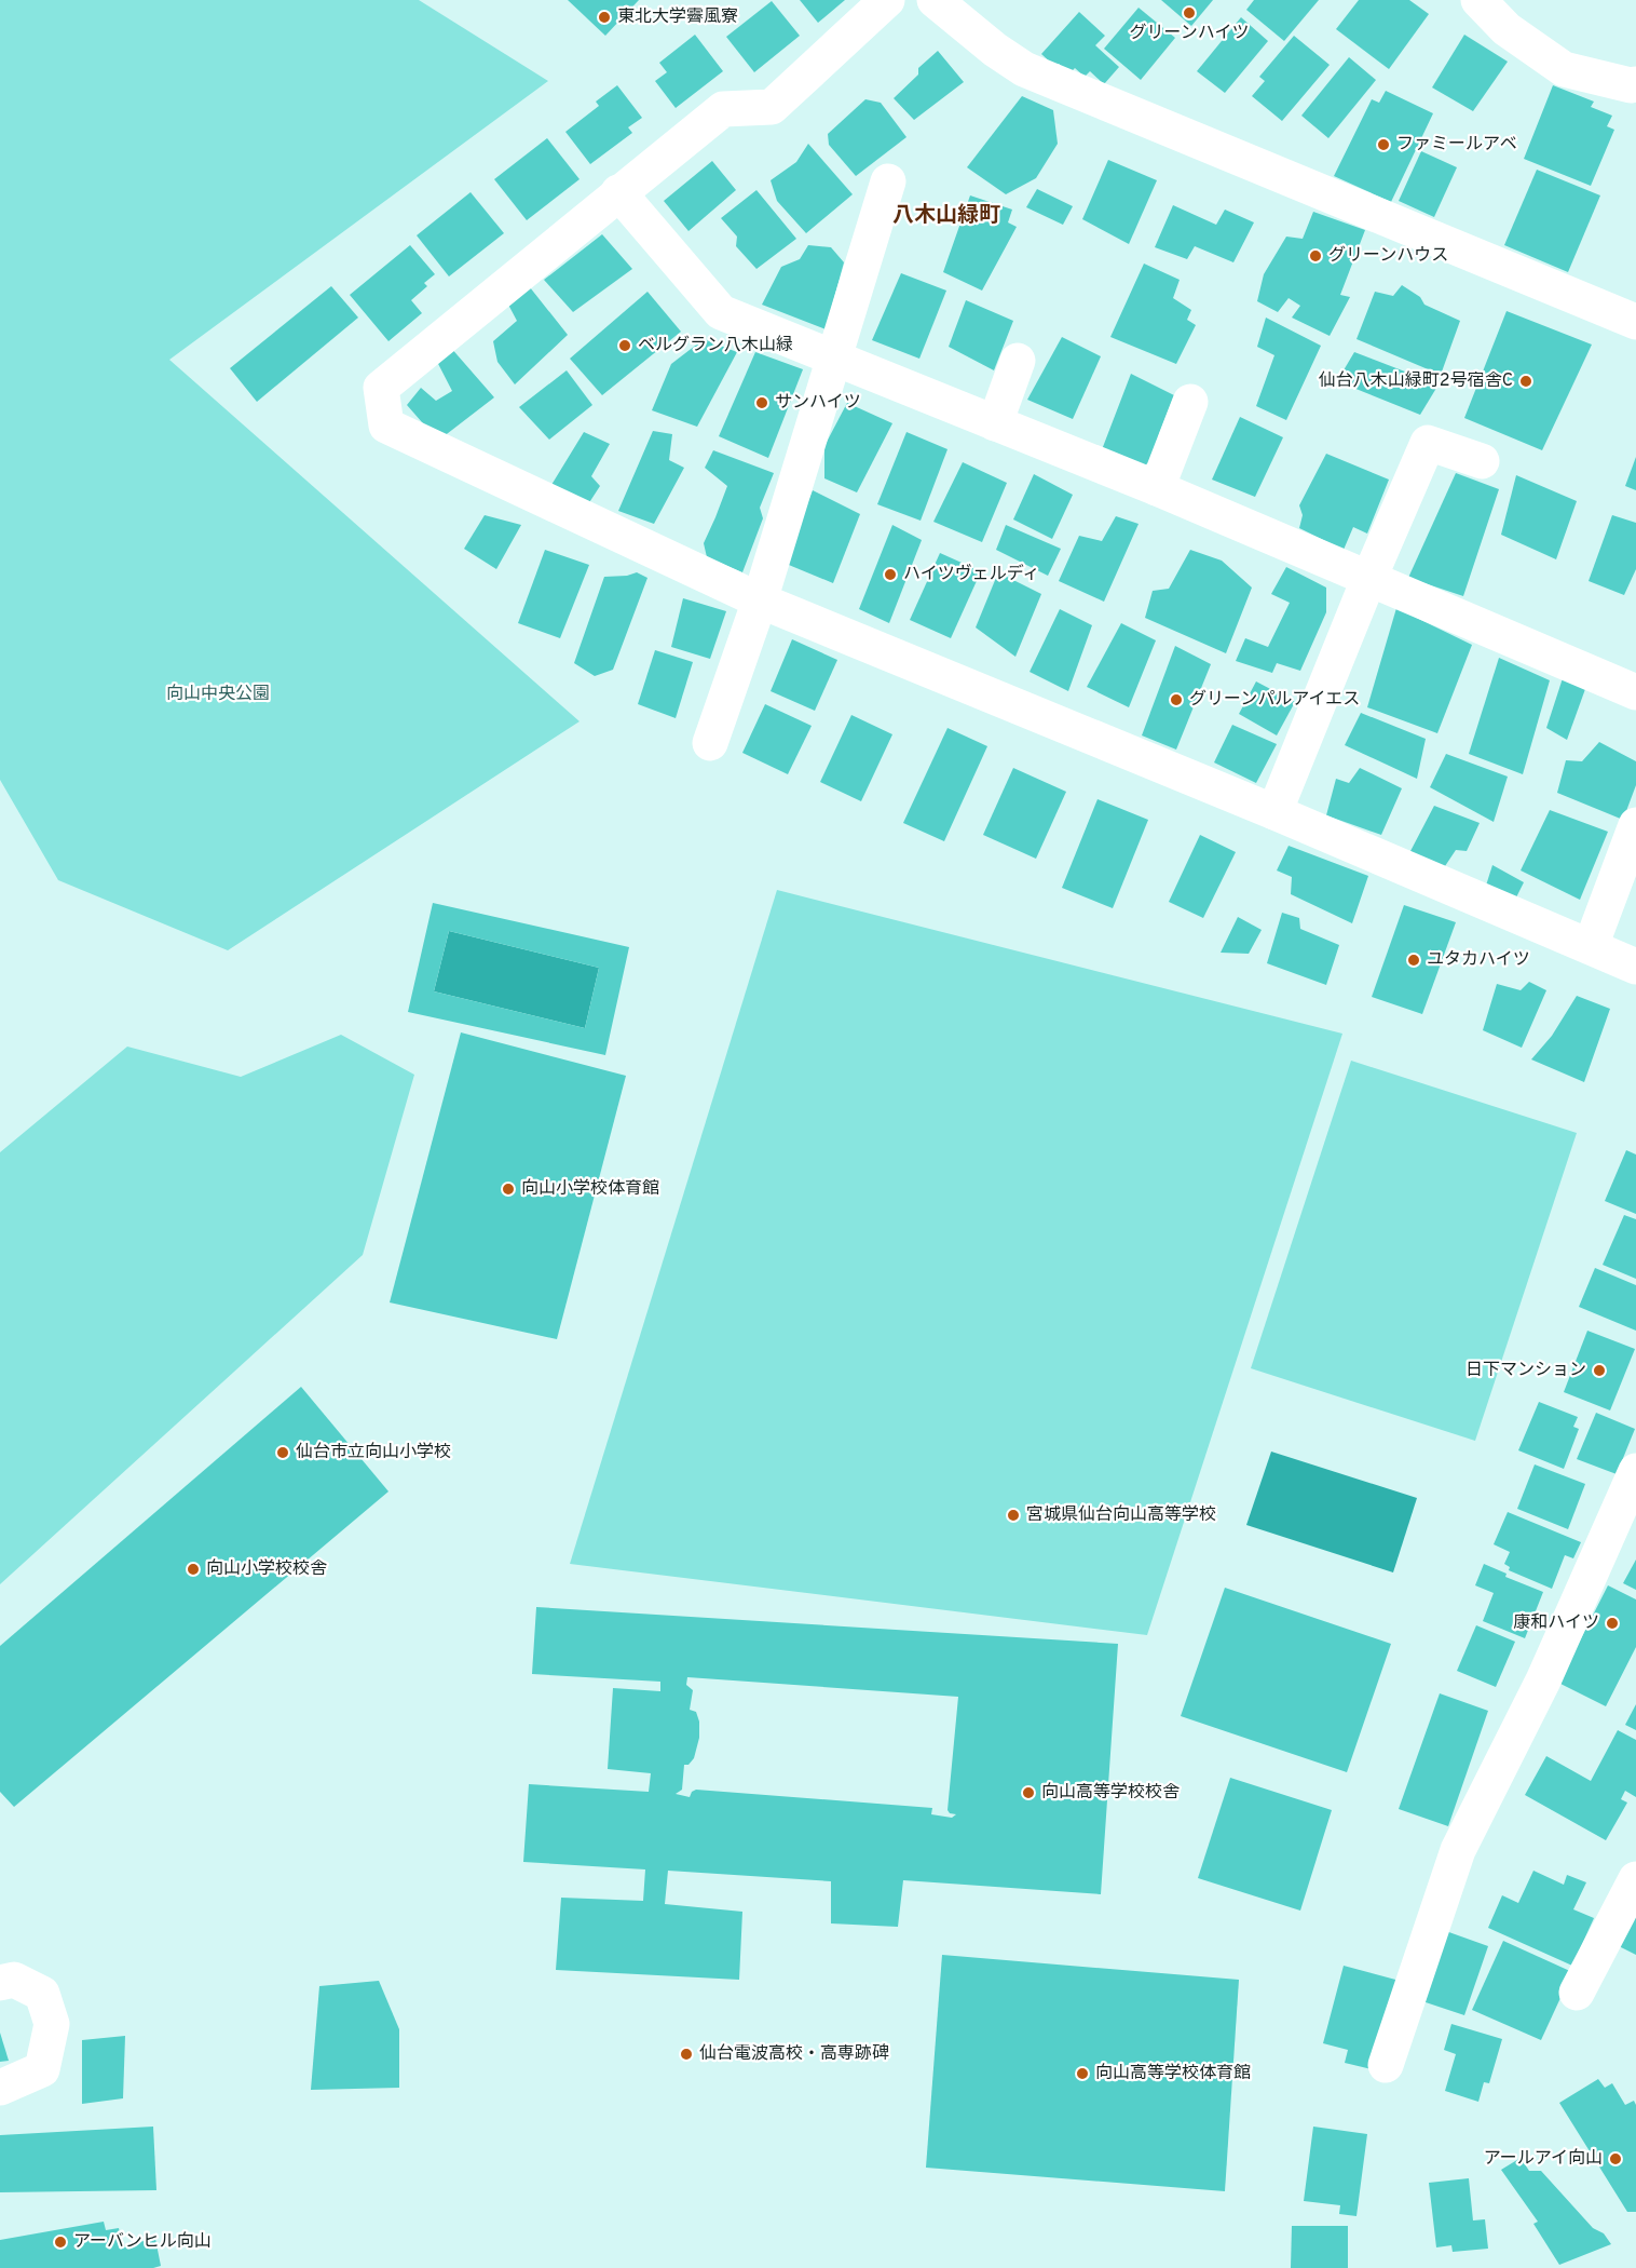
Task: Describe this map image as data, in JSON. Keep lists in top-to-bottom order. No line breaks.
{"districts":["八木山緑町"],"parks":["向山中央公園"],"places":["グリーンハイツ","東北大学霽風寮","ファミールアベ","グリーンハウス","ベルグラン八木山緑","仙台八木山緑町2号宿舎C","サンハイツ","ハイツヴェルディ","グリーンパルアイエス","ユタカハイツ","向山小学校体育館","日下マンション","仙台市立向山小学校","宮城県仙台向山高等学校","向山小学校校舎","康和ハイツ","向山高等学校校舎","仙台電波高校・高専跡碑","向山高等学校体育館","アールアイ向山","アーバンヒル向山"]}
